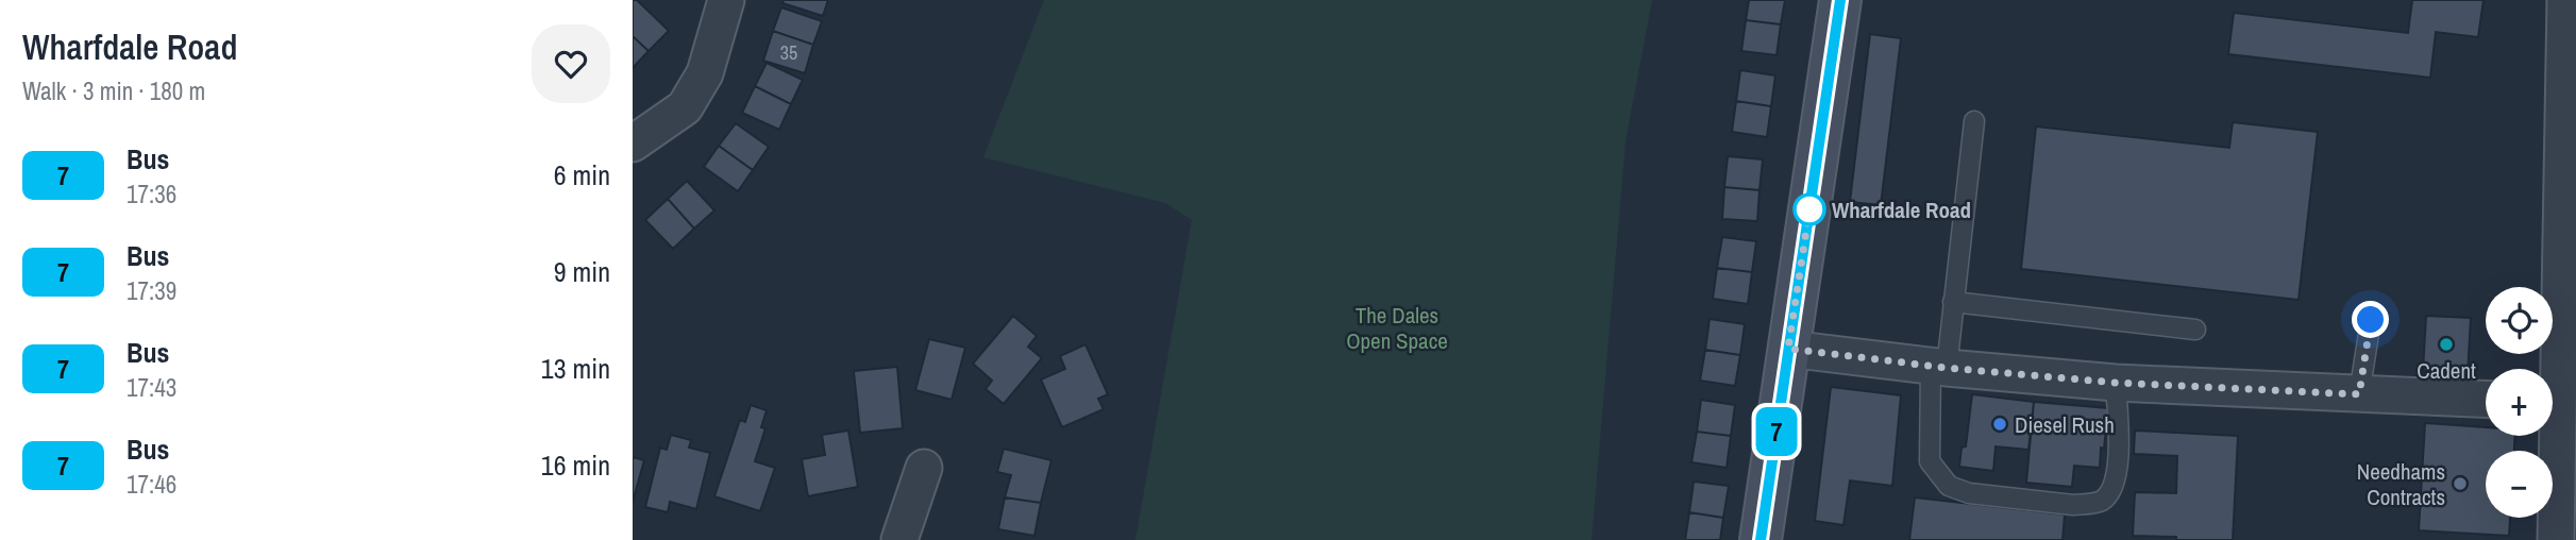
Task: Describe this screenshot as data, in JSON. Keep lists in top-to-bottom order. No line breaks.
{"parks":["The Dales Open Space"],"places":["Wharfdale Road","Cadent","Diesel Rush","Needhams Contracts"],"lines":["bus line 7"],"house_numbers":["35"],"page":{"heading":["Wharfdale Road","Walk · 3 min · 180 m"],"on_map":"7","list":[{"mark":"7","name":"Bus","note":"17:36","value":"6 min"},{"mark":"7","name":"Bus","note":"17:39","value":"9 min"},{"mark":"7","name":"Bus","note":"17:43","value":"13 min"},{"mark":"7","name":"Bus","note":"17:46","value":"16 min"}],"map_buttons":["+","−"]}}
